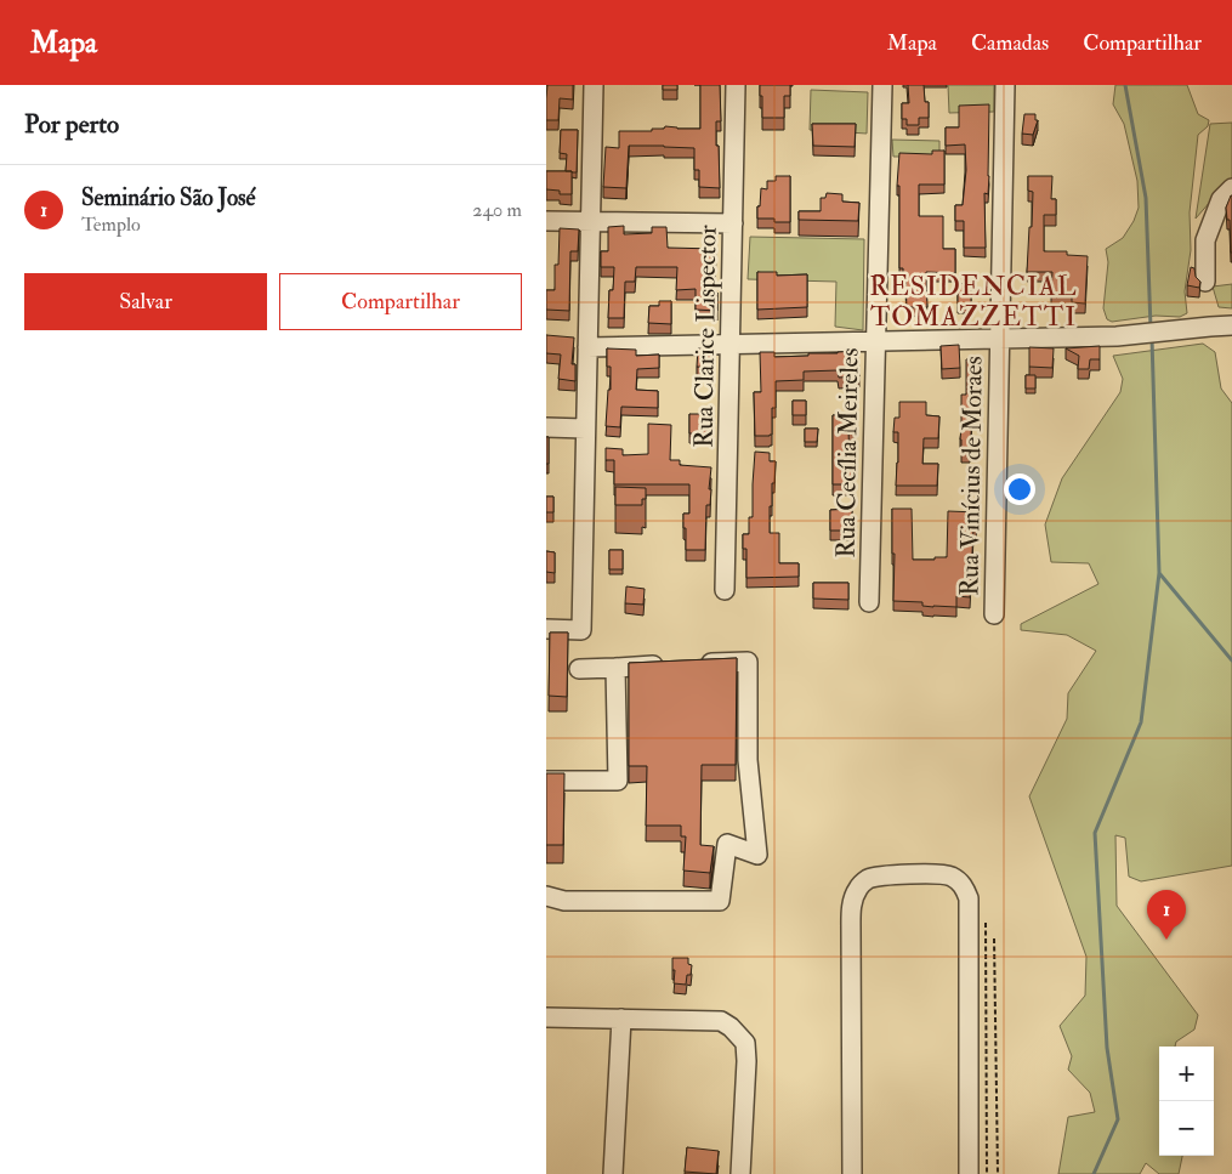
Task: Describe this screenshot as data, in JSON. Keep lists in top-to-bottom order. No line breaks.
{"streets":{"street":["Rua Clarice Lispector","Rua Cecília Meireles","Rua Vinícius de Moraes"]},"districts":["RESIDENCIAL TOMAZZETTI"],"page":{"header":"Mapa","nav":["Mapa","Camadas","Compartilhar"],"heading":"Por perto","list":[{"mark":"1","name":"Seminário São José","note":"Templo","value":"240 m"}],"buttons":["Salvar","Compartilhar"],"pins":"1","map_buttons":["+","−"]}}
